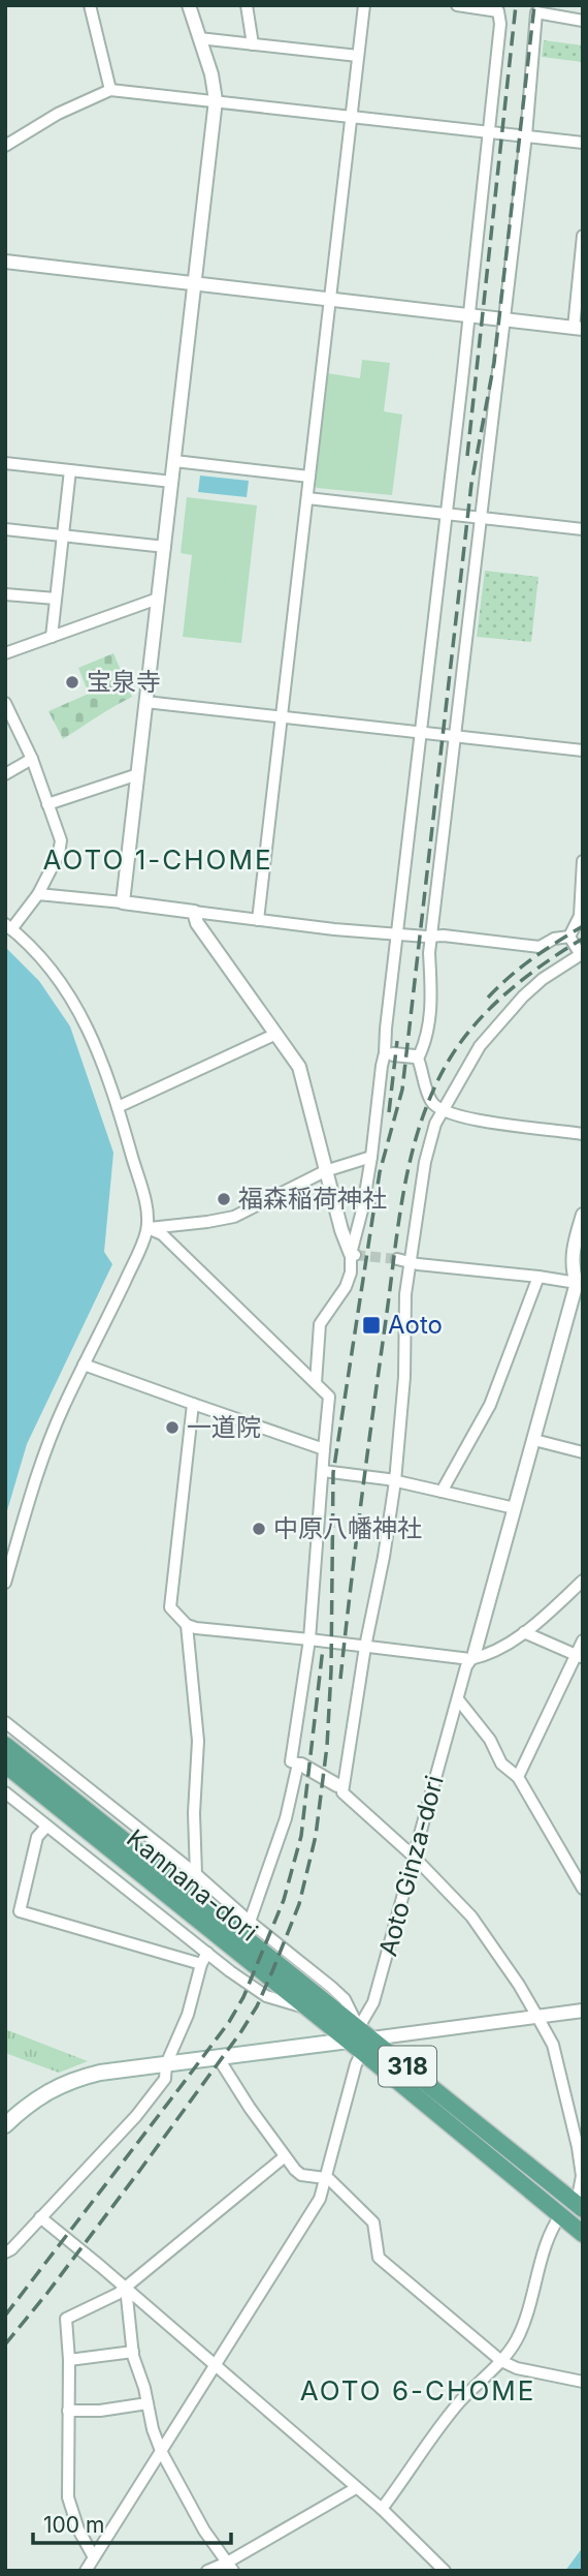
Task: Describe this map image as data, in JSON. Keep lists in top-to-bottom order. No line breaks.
{"streets":{"main road":["Kannana-dori","318"],"street":["Aoto Ginza-dori"]},"crossings":[["Aoto Ginza-dori","Kannana-dori"],["Aoto Ginza-dori","318"],["Kannana-dori","318"]],"districts":["AOTO 1-CHOME","AOTO 6-CHOME"],"places":{"other":["宝泉寺","福森稲荷神社","一道院","中原八幡神社"],"transit":["Aoto"]},"scale_bar":"100 m"}
